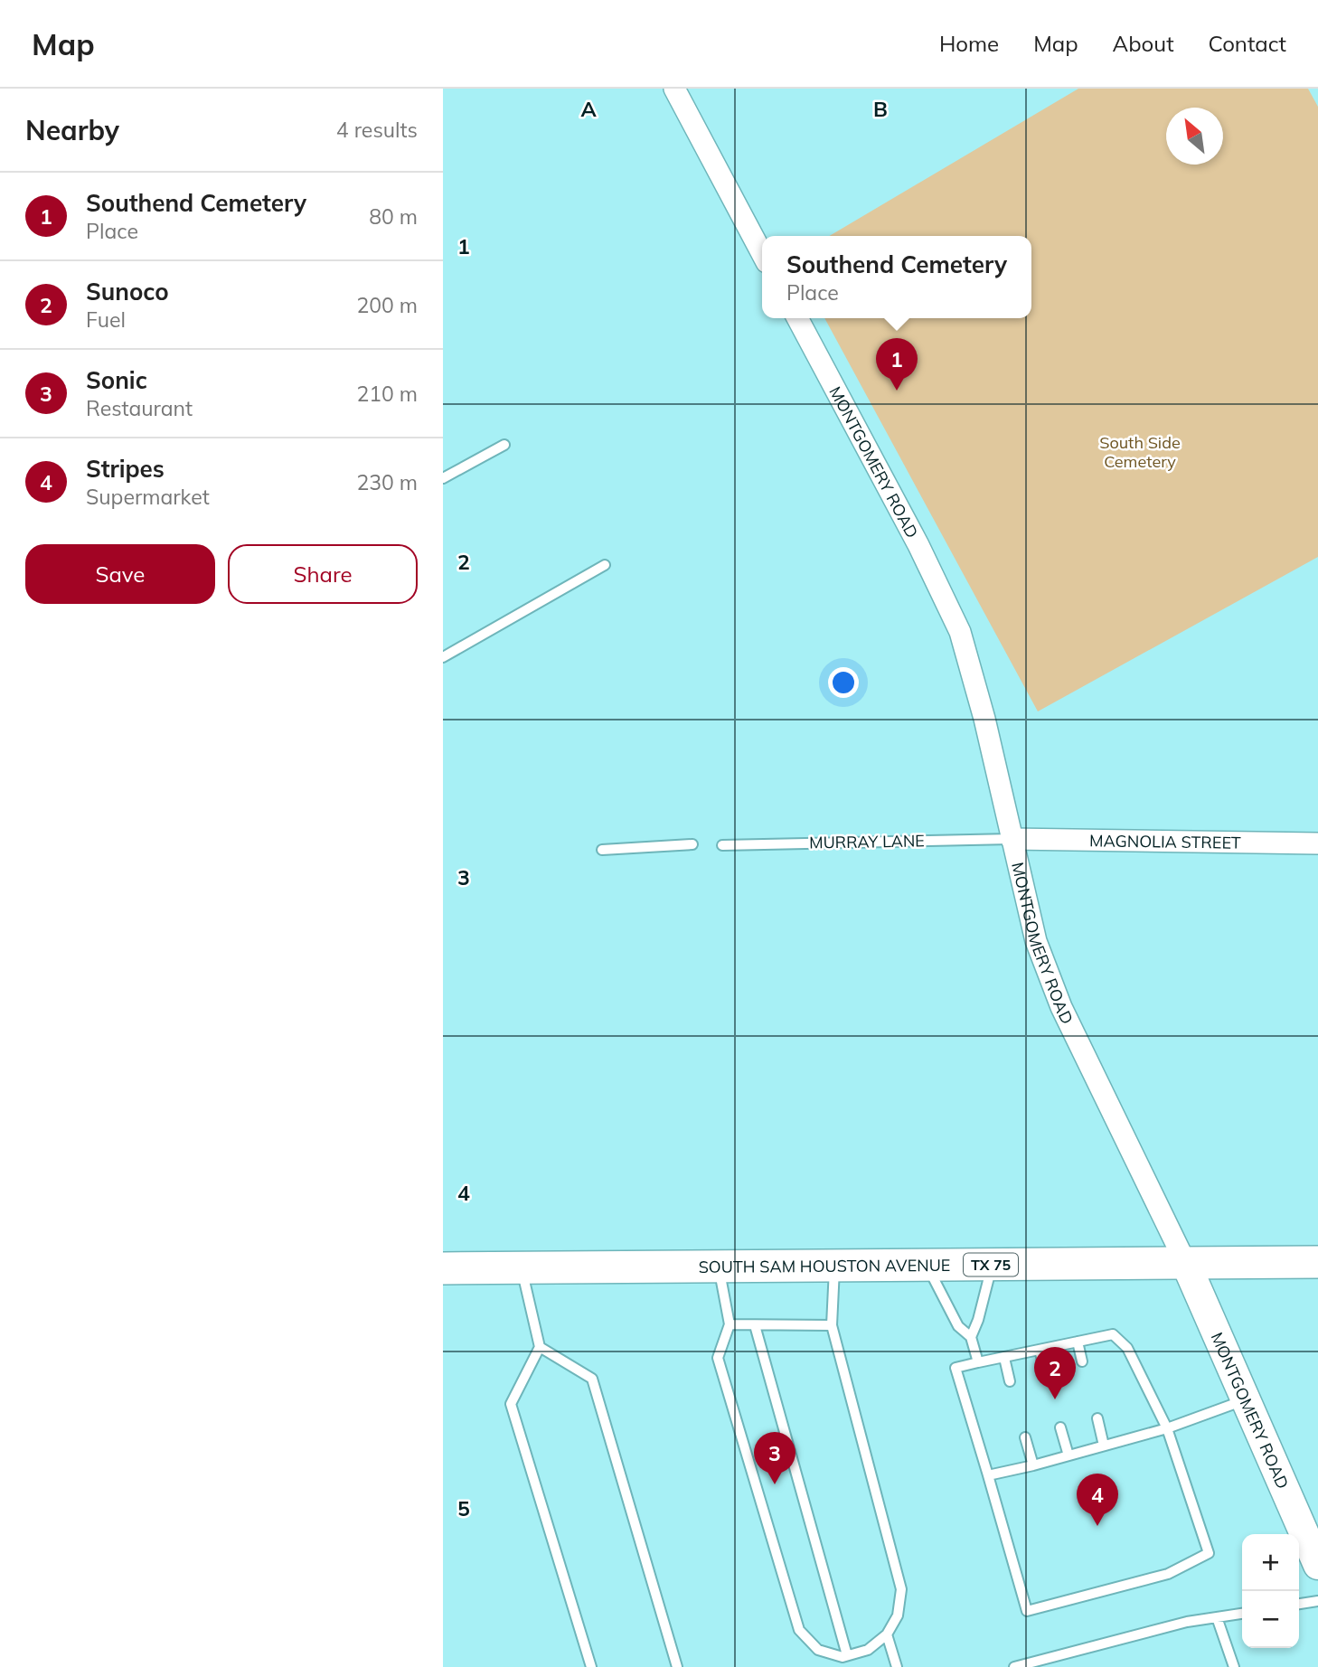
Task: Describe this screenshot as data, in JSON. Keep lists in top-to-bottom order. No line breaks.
{"streets":{"main road":["MONTGOMERY ROAD","TX 75","SOUTH SAM HOUSTON AVENUE"],"street":["MAGNOLIA STREET"],"lane":["MURRAY LANE"]},"crossings":[["MONTGOMERY ROAD","MAGNOLIA STREET"],["MONTGOMERY ROAD","MURRAY LANE"],["MONTGOMERY ROAD","SOUTH SAM HOUSTON AVENUE"],["MAGNOLIA STREET","MURRAY LANE"]],"parks":["South Side Cemetery"],"north":"top left","page":{"header":"Map","nav":["Home","Map","About","Contact"],"heading":["Nearby","4 results"],"list":[{"mark":"1","name":"Southend Cemetery","note":"Place","value":"80 m"},{"mark":"2","name":"Sunoco","note":"Fuel","value":"200 m"},{"mark":"3","name":"Sonic","note":"Restaurant","value":"210 m"},{"mark":"4","name":"Stripes","note":"Supermarket","value":"230 m"}],"popup":["Southend Cemetery","Place"],"pins":["1","2","3","4"],"buttons":["Save","Share"],"map_buttons":["+","−"]},"grid":{"columns":["A","B"],"rows":["1","2","3","4","5"]}}
